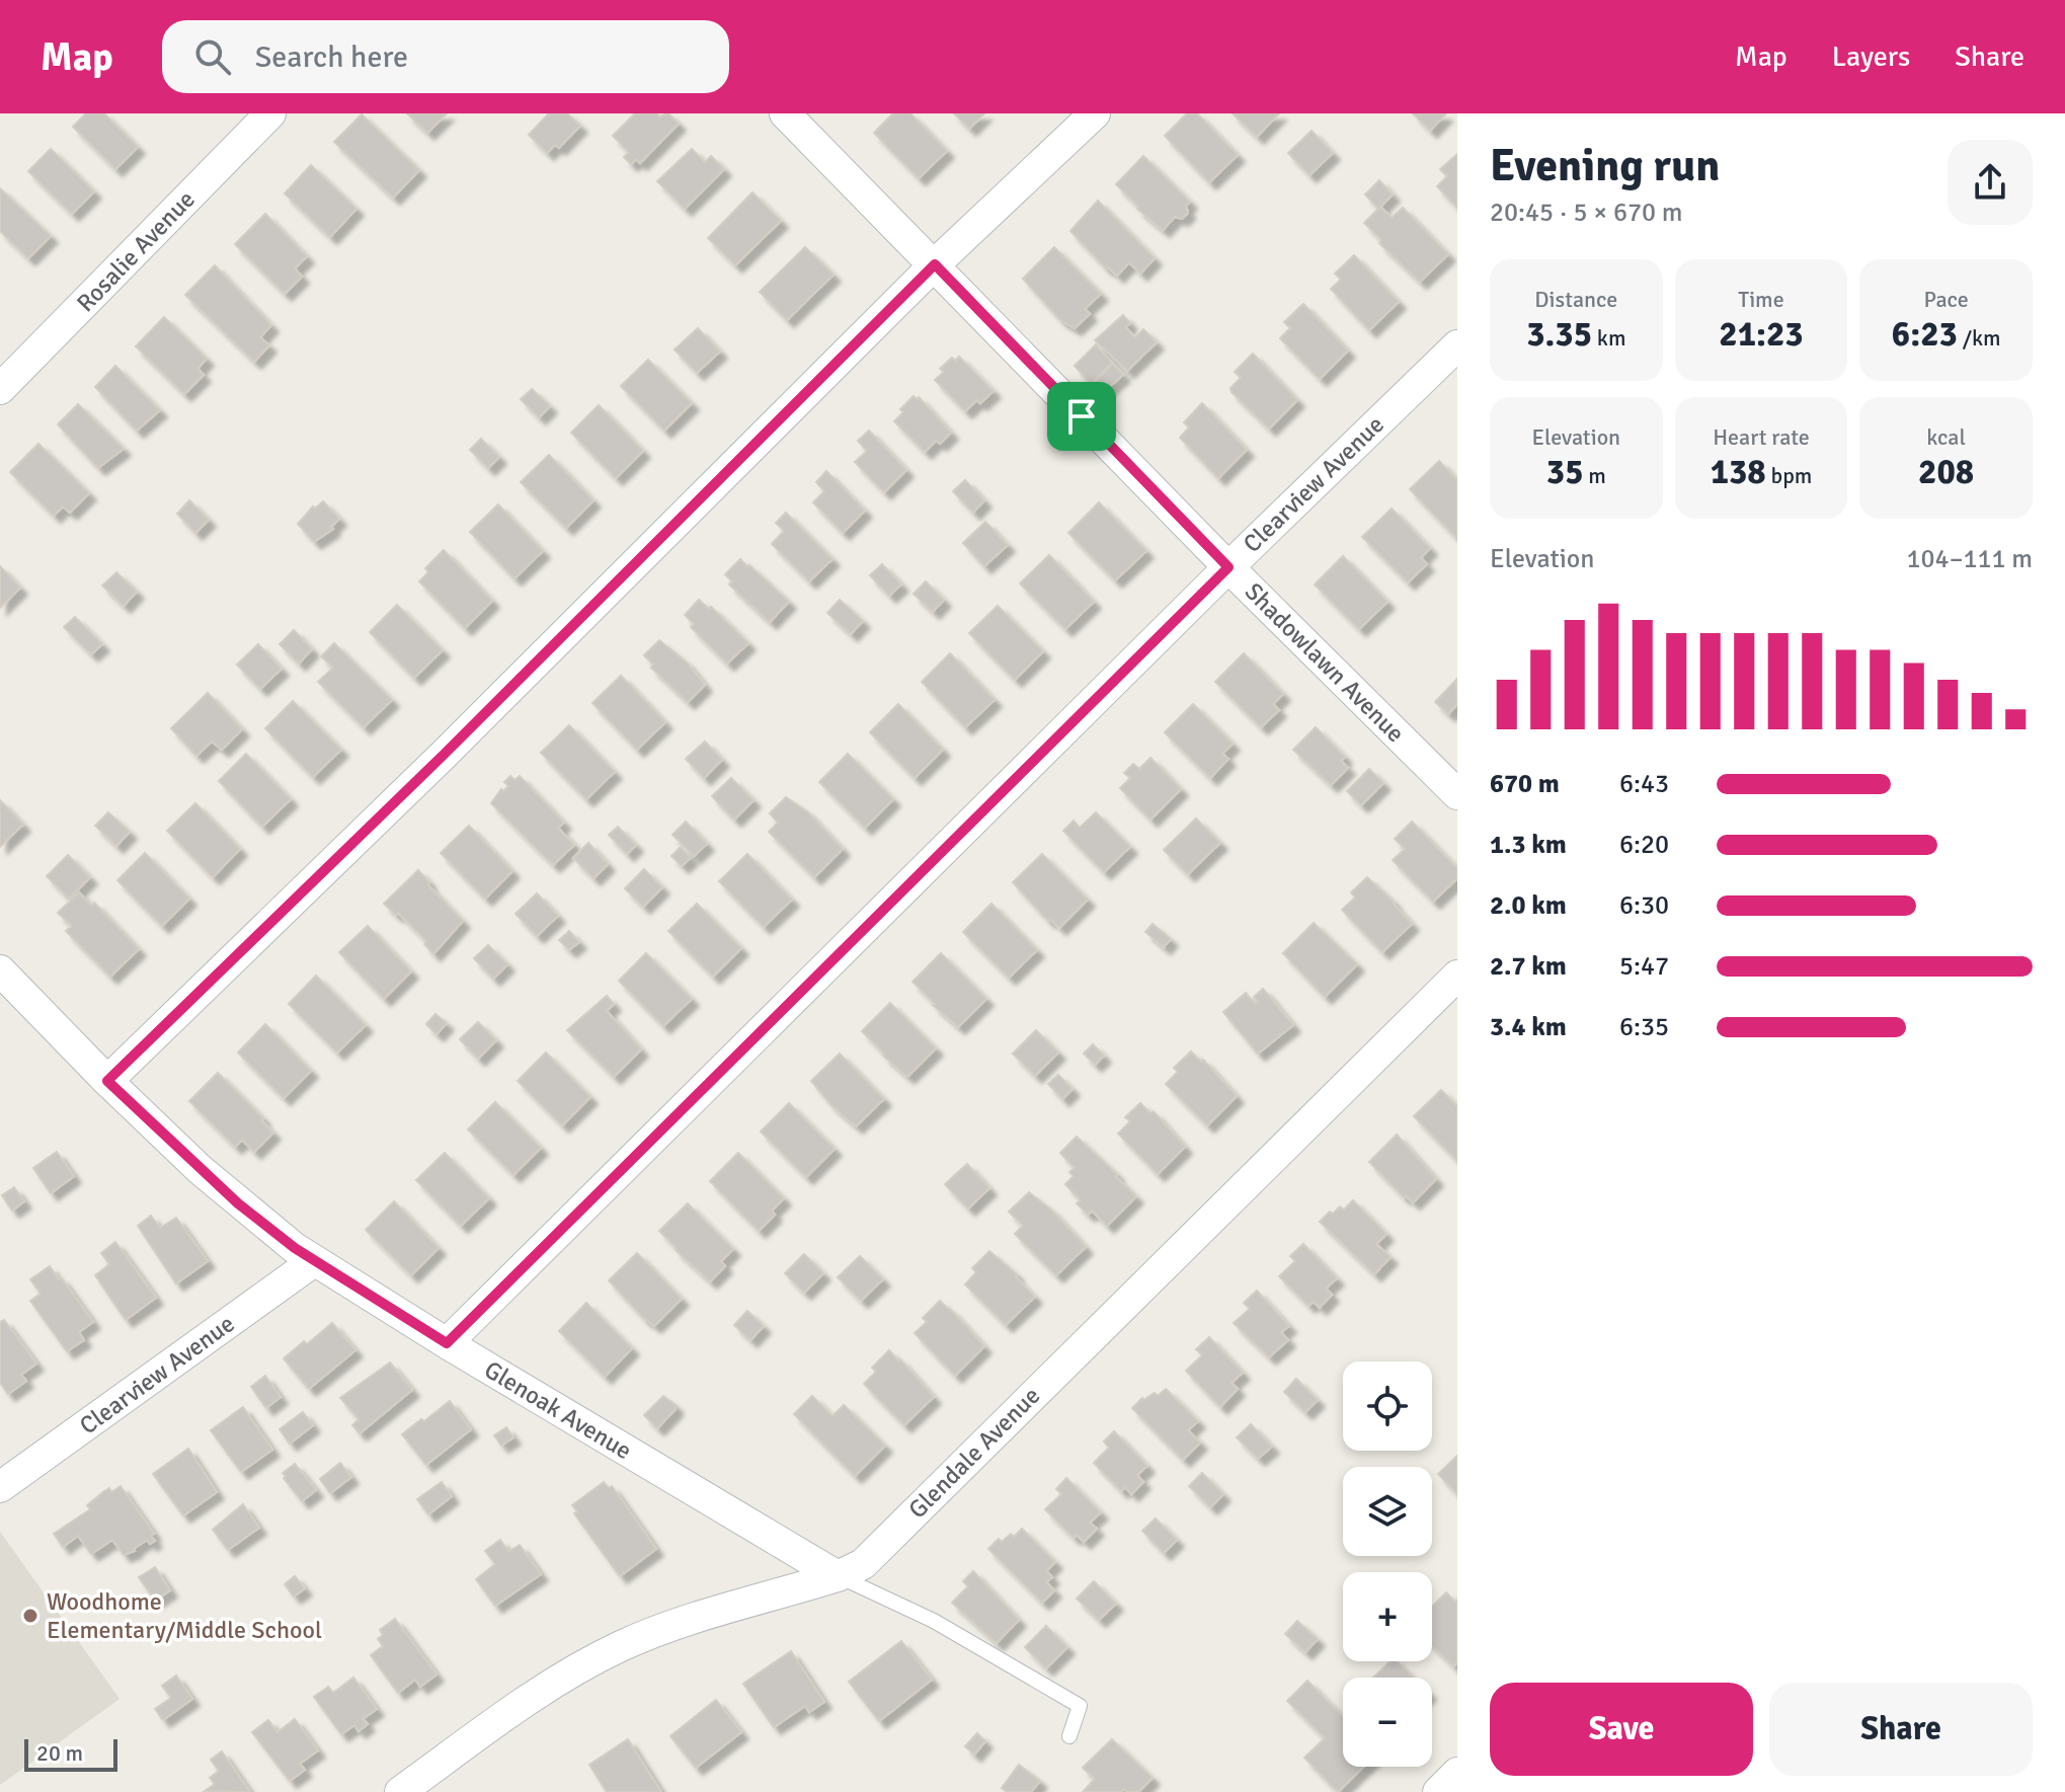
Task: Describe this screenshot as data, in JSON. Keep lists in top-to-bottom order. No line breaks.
{"streets":{"street":["Rosalie Avenue","Clearview Avenue","Shadowlawn Avenue","Glenoak Avenue","Glendale Avenue"]},"crossings":[["Clearview Avenue","Shadowlawn Avenue"],["Clearview Avenue","Glenoak Avenue"],["Glenoak Avenue","Glendale Avenue"]],"places":["Woodhome Elementary/Middle School"],"scale_bar":"20 m","page":{"header":"Map","search":"Search here","nav":["Map","Layers","Share"],"heading":["Evening run","20:45 · 5 × 670 m"],"stats":[["Distance","3.35 km"],["Time","21:23"],["Pace","6:23 /km"],["Elevation","35 m"],["Heart rate","138 bpm"],["kcal","208"]],"chart":["Elevation","104–111 m"],"list":[{"name":"670 m","note":"6:43"},{"name":"1.3 km","note":"6:20"},{"name":"2.0 km","note":"6:30"},{"name":"2.7 km","note":"5:47"},{"name":"3.4 km","note":"6:35"}],"map_buttons":["+","−"],"buttons":["Save","Share"],"scale":"20 m"}}
